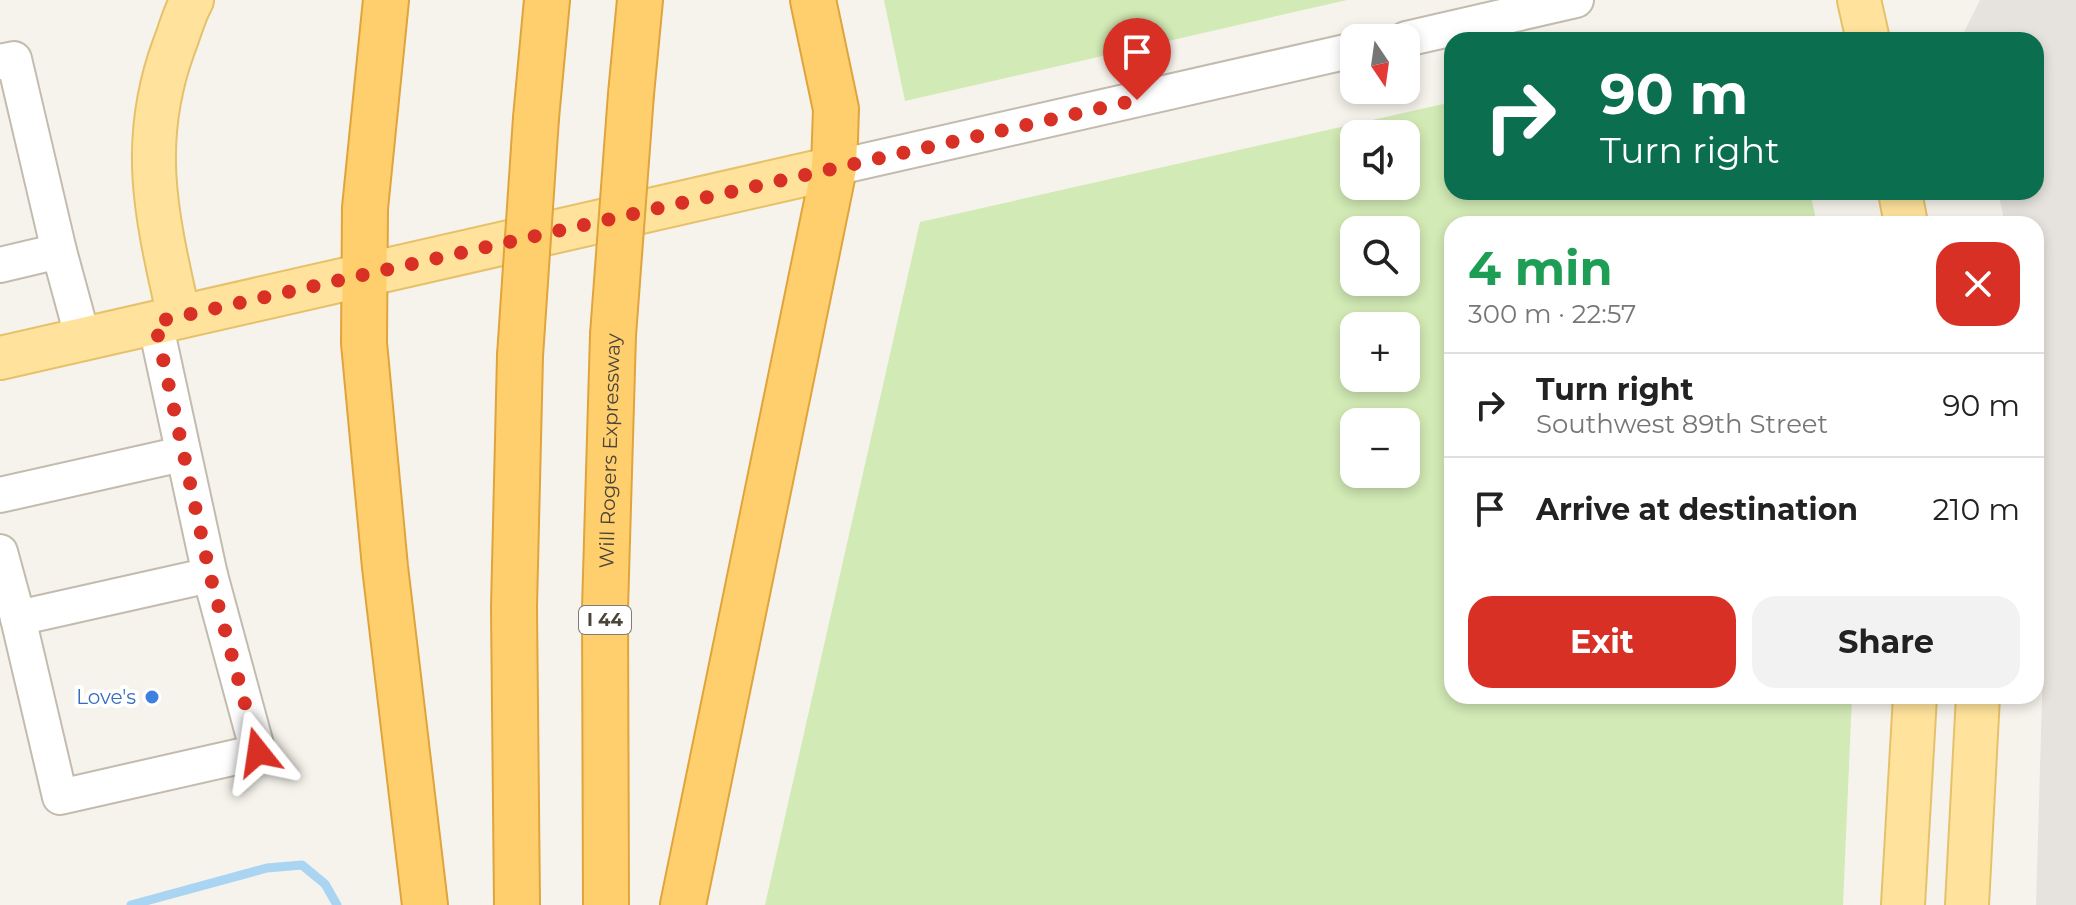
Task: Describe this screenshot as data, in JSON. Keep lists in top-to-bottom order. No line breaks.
{"streets":{"highway":["Will Rogers Expressway","I 44"]},"places":["Love's"],"north":"bottom","page":{"map_buttons":["+","−"],"turn":["90 m","Turn right"],"heading":["4 min","300 m · 22:57"],"list":[{"name":"Turn right","note":"Southwest 89th Street","value":"90 m"},{"name":"Arrive at destination","value":"210 m"}],"buttons":["Exit","Share"]}}
